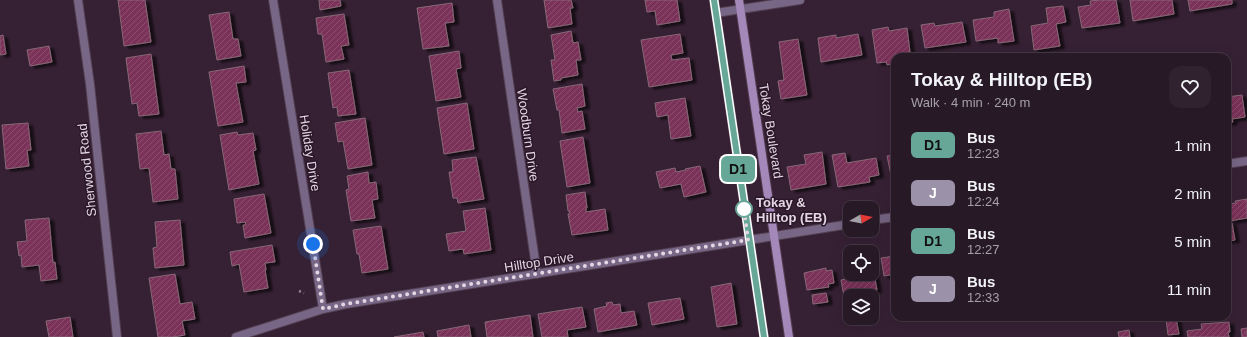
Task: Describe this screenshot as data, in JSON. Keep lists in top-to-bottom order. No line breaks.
{"streets":{"street":["Tokay Boulevard","Woodburn Drive","Holiday Drive","Sherwood Road","Hilltop Drive"]},"crossings":[["Tokay Boulevard","Hilltop Drive"],["Woodburn Drive","Hilltop Drive"],["Holiday Drive","Hilltop Drive"]],"places":["Tokay & Hilltop (EB)"],"lines":["bus line D1"],"north":"right","page":{"on_map":"D1","heading":["Tokay & Hilltop (EB)","Walk · 4 min · 240 m"],"list":[{"mark":"D1","name":"Bus","note":"12:23","value":"1 min"},{"mark":"J","name":"Bus","note":"12:24","value":"2 min"},{"mark":"D1","name":"Bus","note":"12:27","value":"5 min"},{"mark":"J","name":"Bus","note":"12:33","value":"11 min"}]}}
